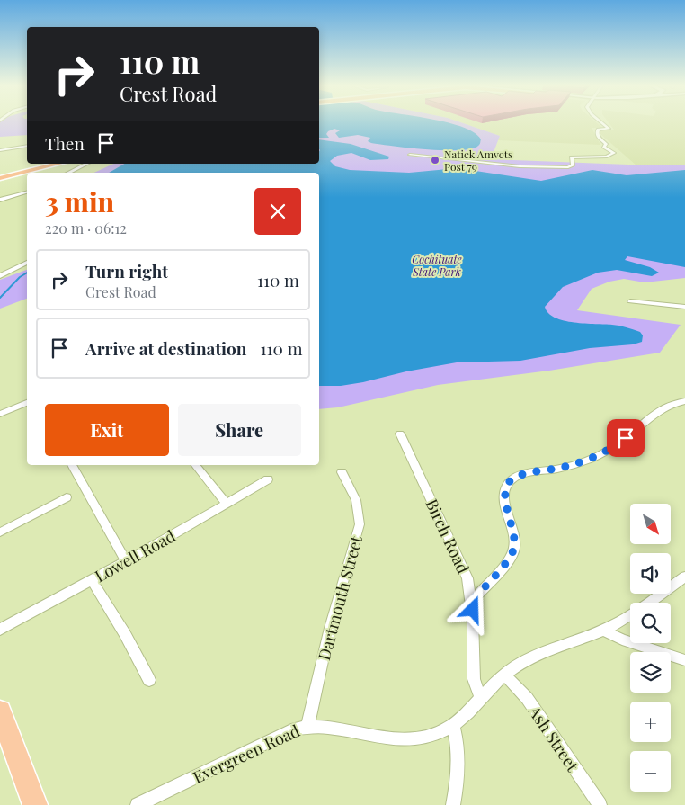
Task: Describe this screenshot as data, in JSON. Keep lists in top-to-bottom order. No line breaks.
{"streets":{"street":["Birch Road","Lowell Road","Dartmouth Street","Ash Street","Evergreen Road"]},"crossings":[["Birch Road","Evergreen Road"],["Dartmouth Street","Evergreen Road"],["Ash Street","Evergreen Road"]],"parks":["Cochituate State Park"],"places":["Natick Amvets Post 79"],"north":"bottom right","page":{"turn":["110 m","Crest Road"],"then":"Then","heading":["3 min","220 m · 06:12"],"list":[{"name":"Turn right","note":"Crest Road","value":"110 m"},{"name":"Arrive at destination","value":"110 m"}],"buttons":["Exit","Share"],"map_buttons":["+","−"]}}
